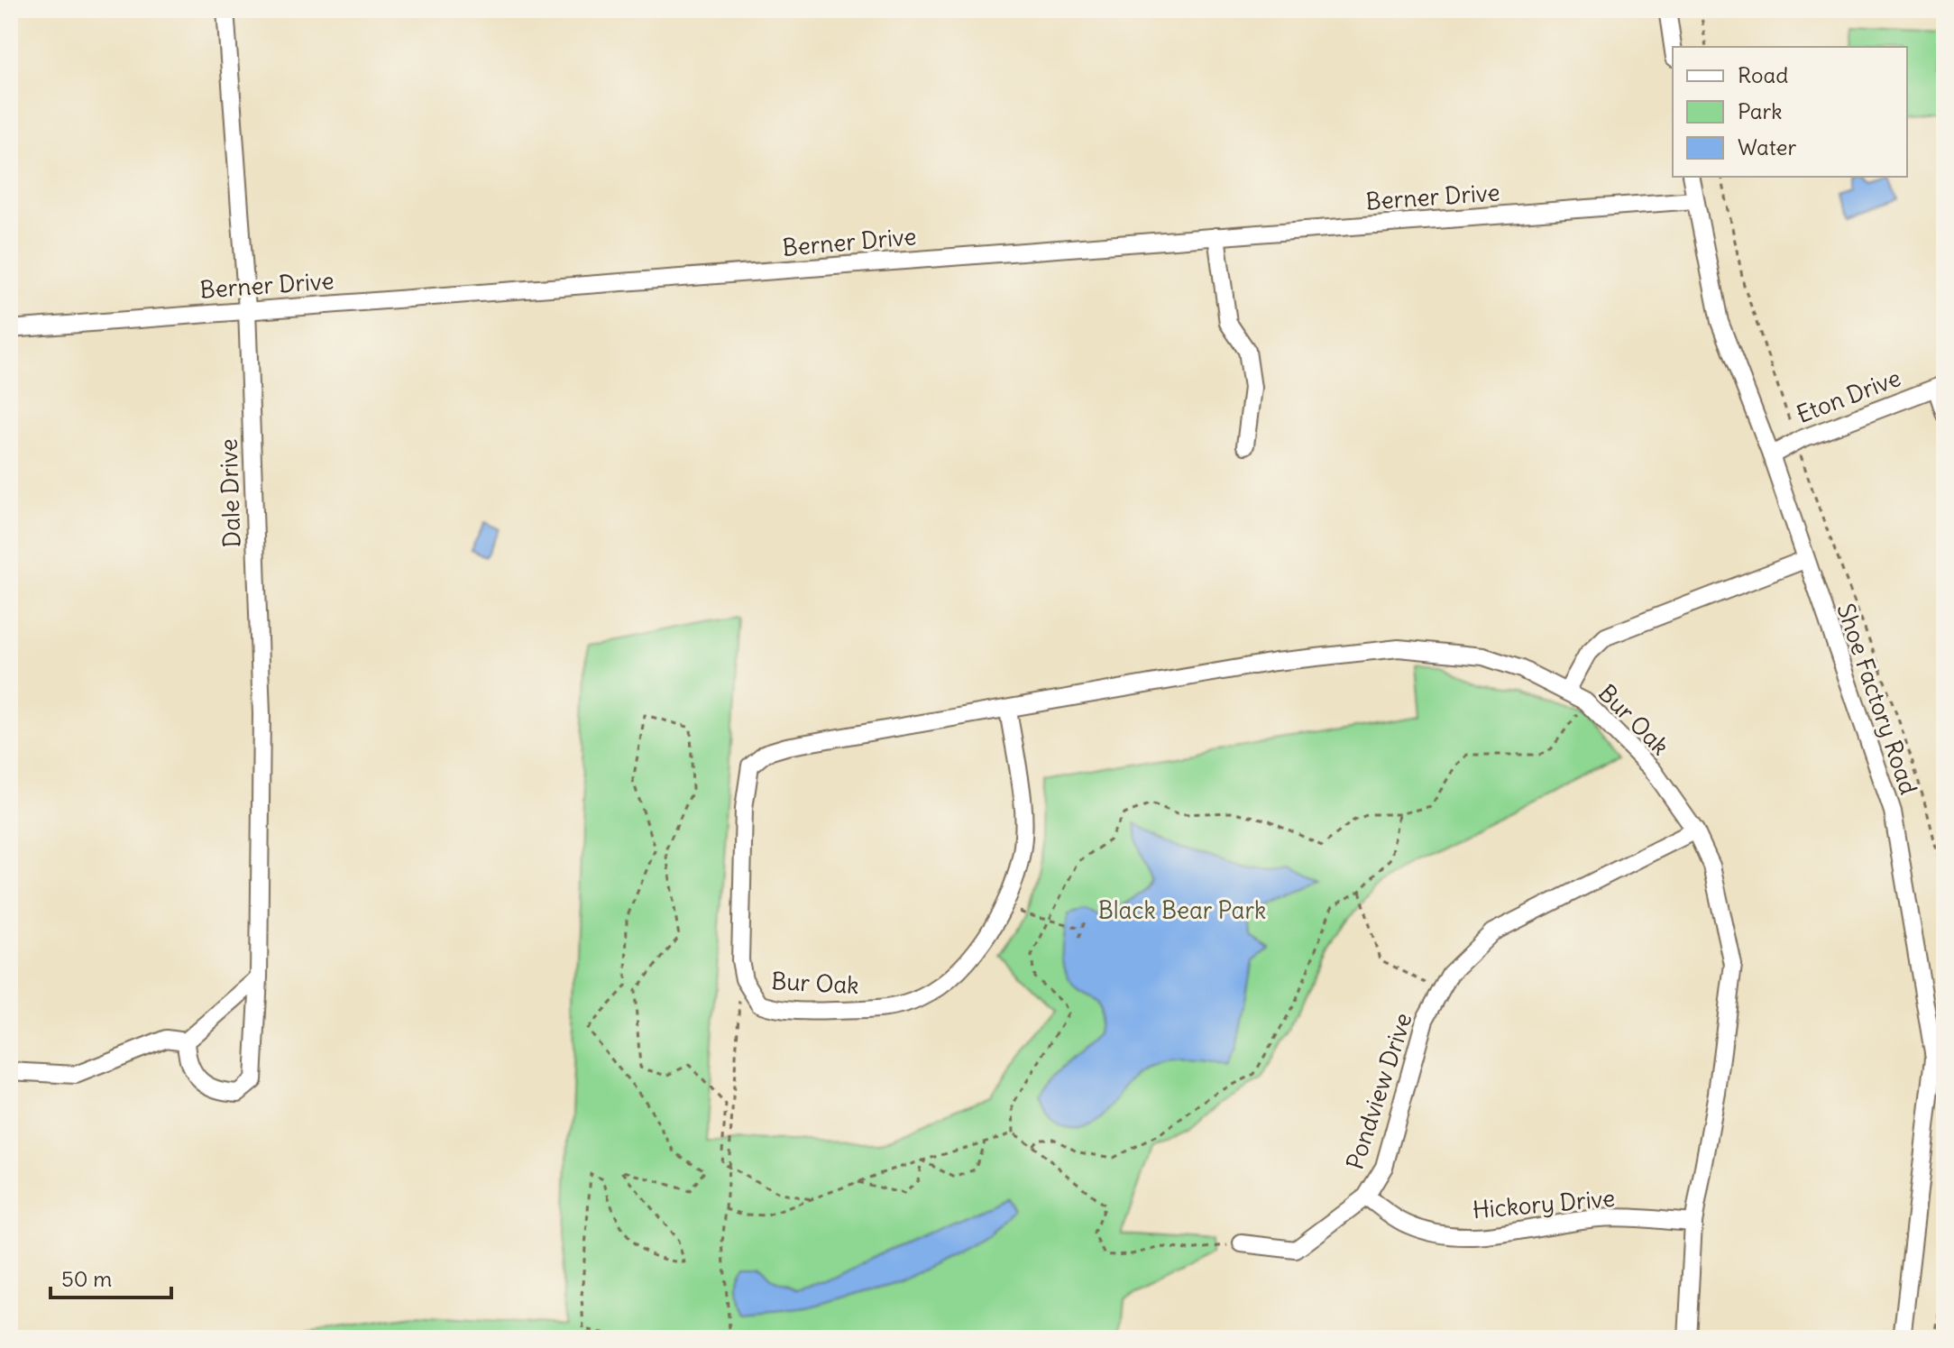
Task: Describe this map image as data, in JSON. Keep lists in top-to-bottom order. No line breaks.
{"streets":{"street":["Berner Drive","Eton Drive","Dale Drive","Shoe Factory Road","Bur Oak","Pondview Drive","Hickory Drive"]},"crossings":[["Berner Drive","Dale Drive"],["Berner Drive","Shoe Factory Road"],["Eton Drive","Shoe Factory Road"],["Bur Oak","Pondview Drive"],["Bur Oak","Hickory Drive"],["Pondview Drive","Hickory Drive"]],"parks":["Black Bear Park"],"legend":["Road","Park","Water"],"scale_bar":"50 m"}
